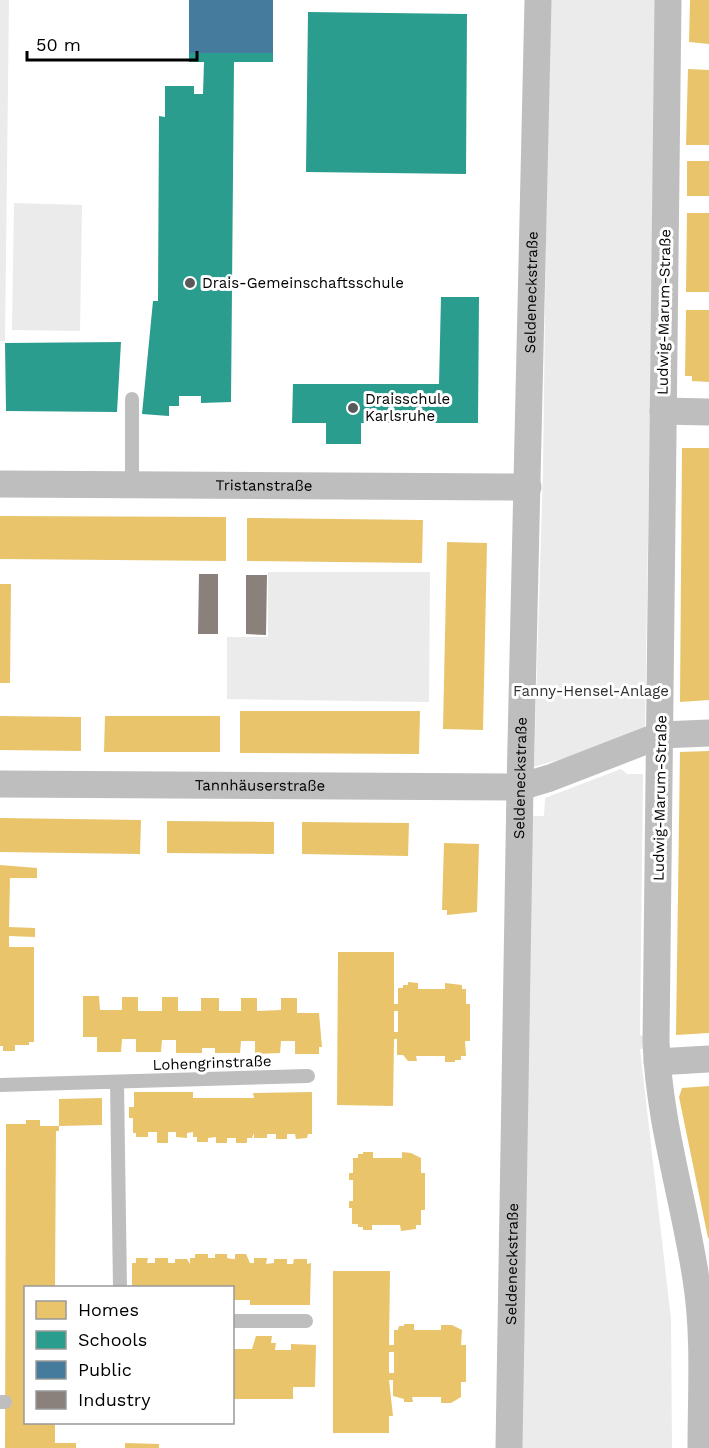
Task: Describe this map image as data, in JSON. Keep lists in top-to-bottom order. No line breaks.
{"streets":{"street":["Seldeneckstraße","Ludwig-Marum-Straße","Tristanstraße","Tannhäuserstraße"],"lane":["Lohengrinstraße"]},"crossings":[["Seldeneckstraße","Tristanstraße"],["Seldeneckstraße","Tannhäuserstraße"],["Ludwig-Marum-Straße","Tannhäuserstraße"]],"parks":["Fanny-Hensel-Anlage"],"places":["Drais-Gemeinschaftsschule","Draisschule Karlsruhe"],"legend":["Homes","Schools","Public","Industry"],"scale_bar":"50 m"}
